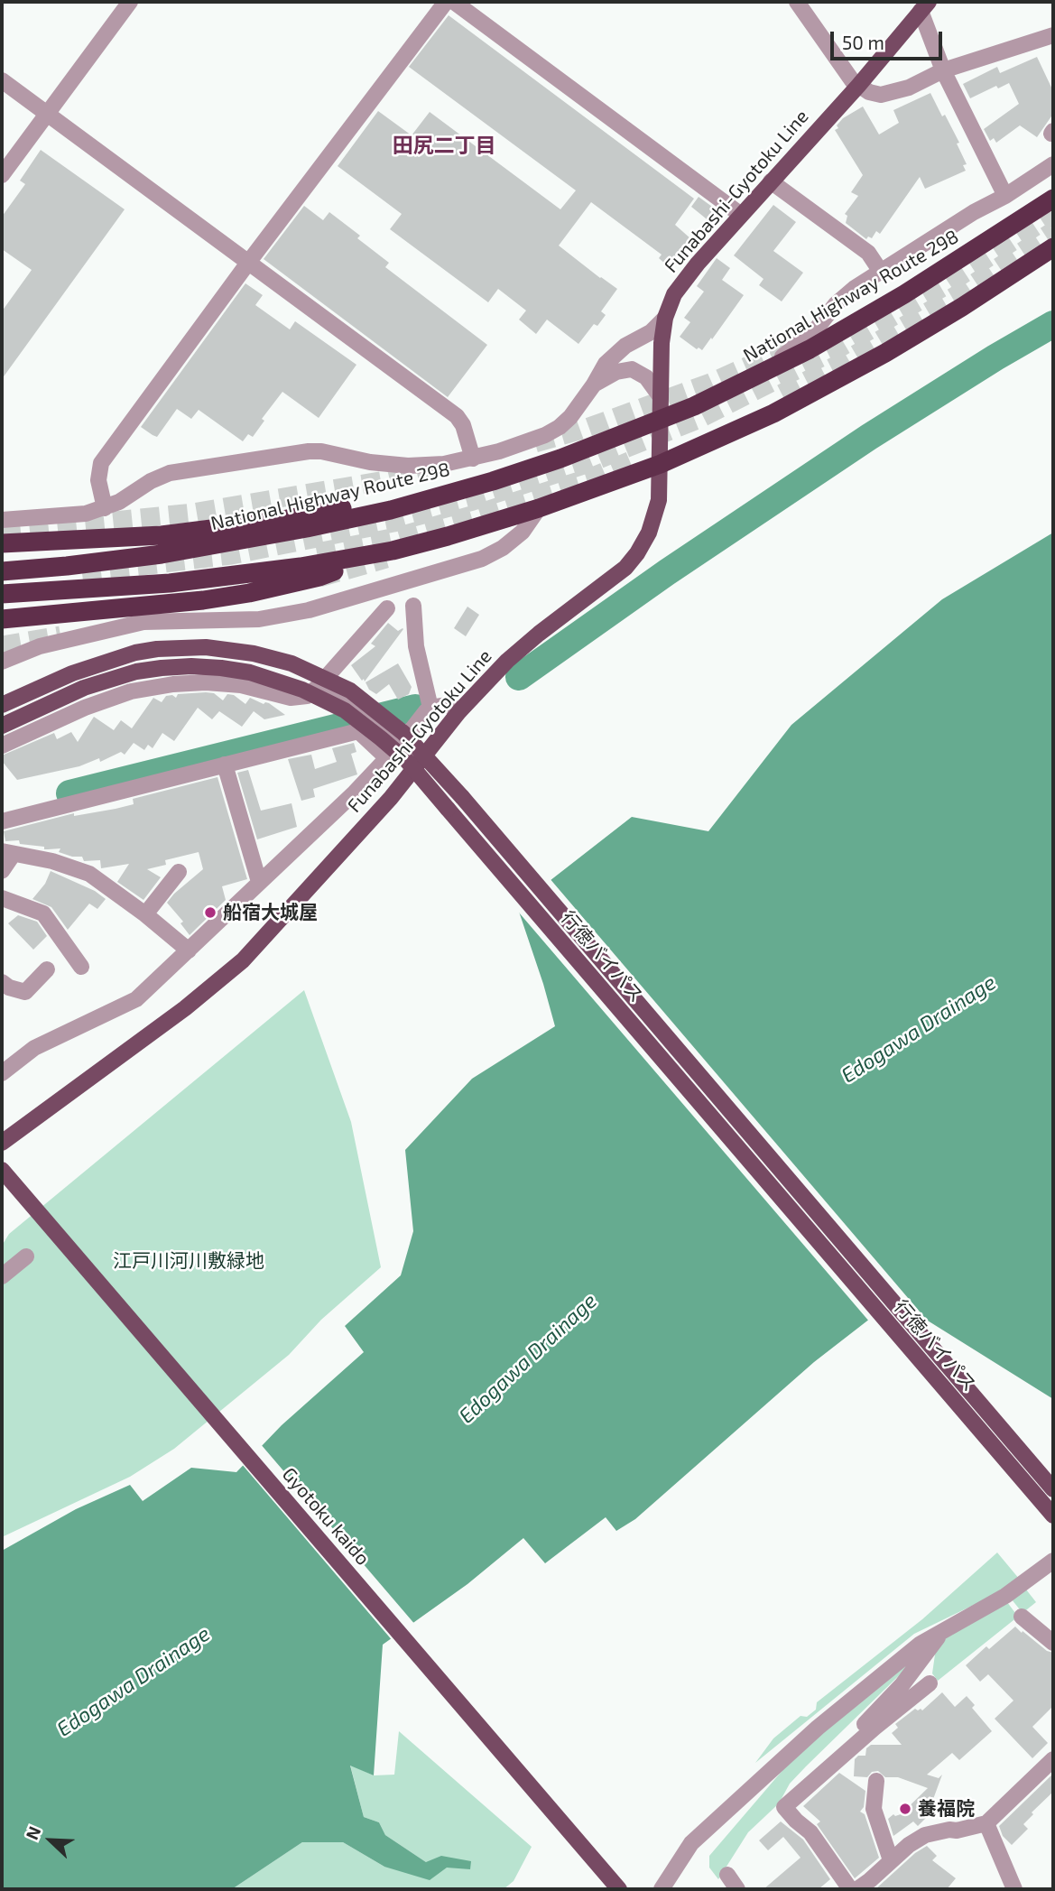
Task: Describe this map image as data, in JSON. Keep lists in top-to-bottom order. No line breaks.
{"streets":{"highway":["National Highway Route 298"],"main road":["Funabashi-Gyotoku Line","行徳バイパス","Gyotoku kaido"]},"crossings":[["Funabashi-Gyotoku Line","National Highway Route 298"]],"districts":["田尻二丁目"],"water":["Edogawa Drainage"],"parks":["江戸川河川敷緑地"],"places":["船宿大城屋","養福院"],"scale_bar":"50 m","north":"top left"}
